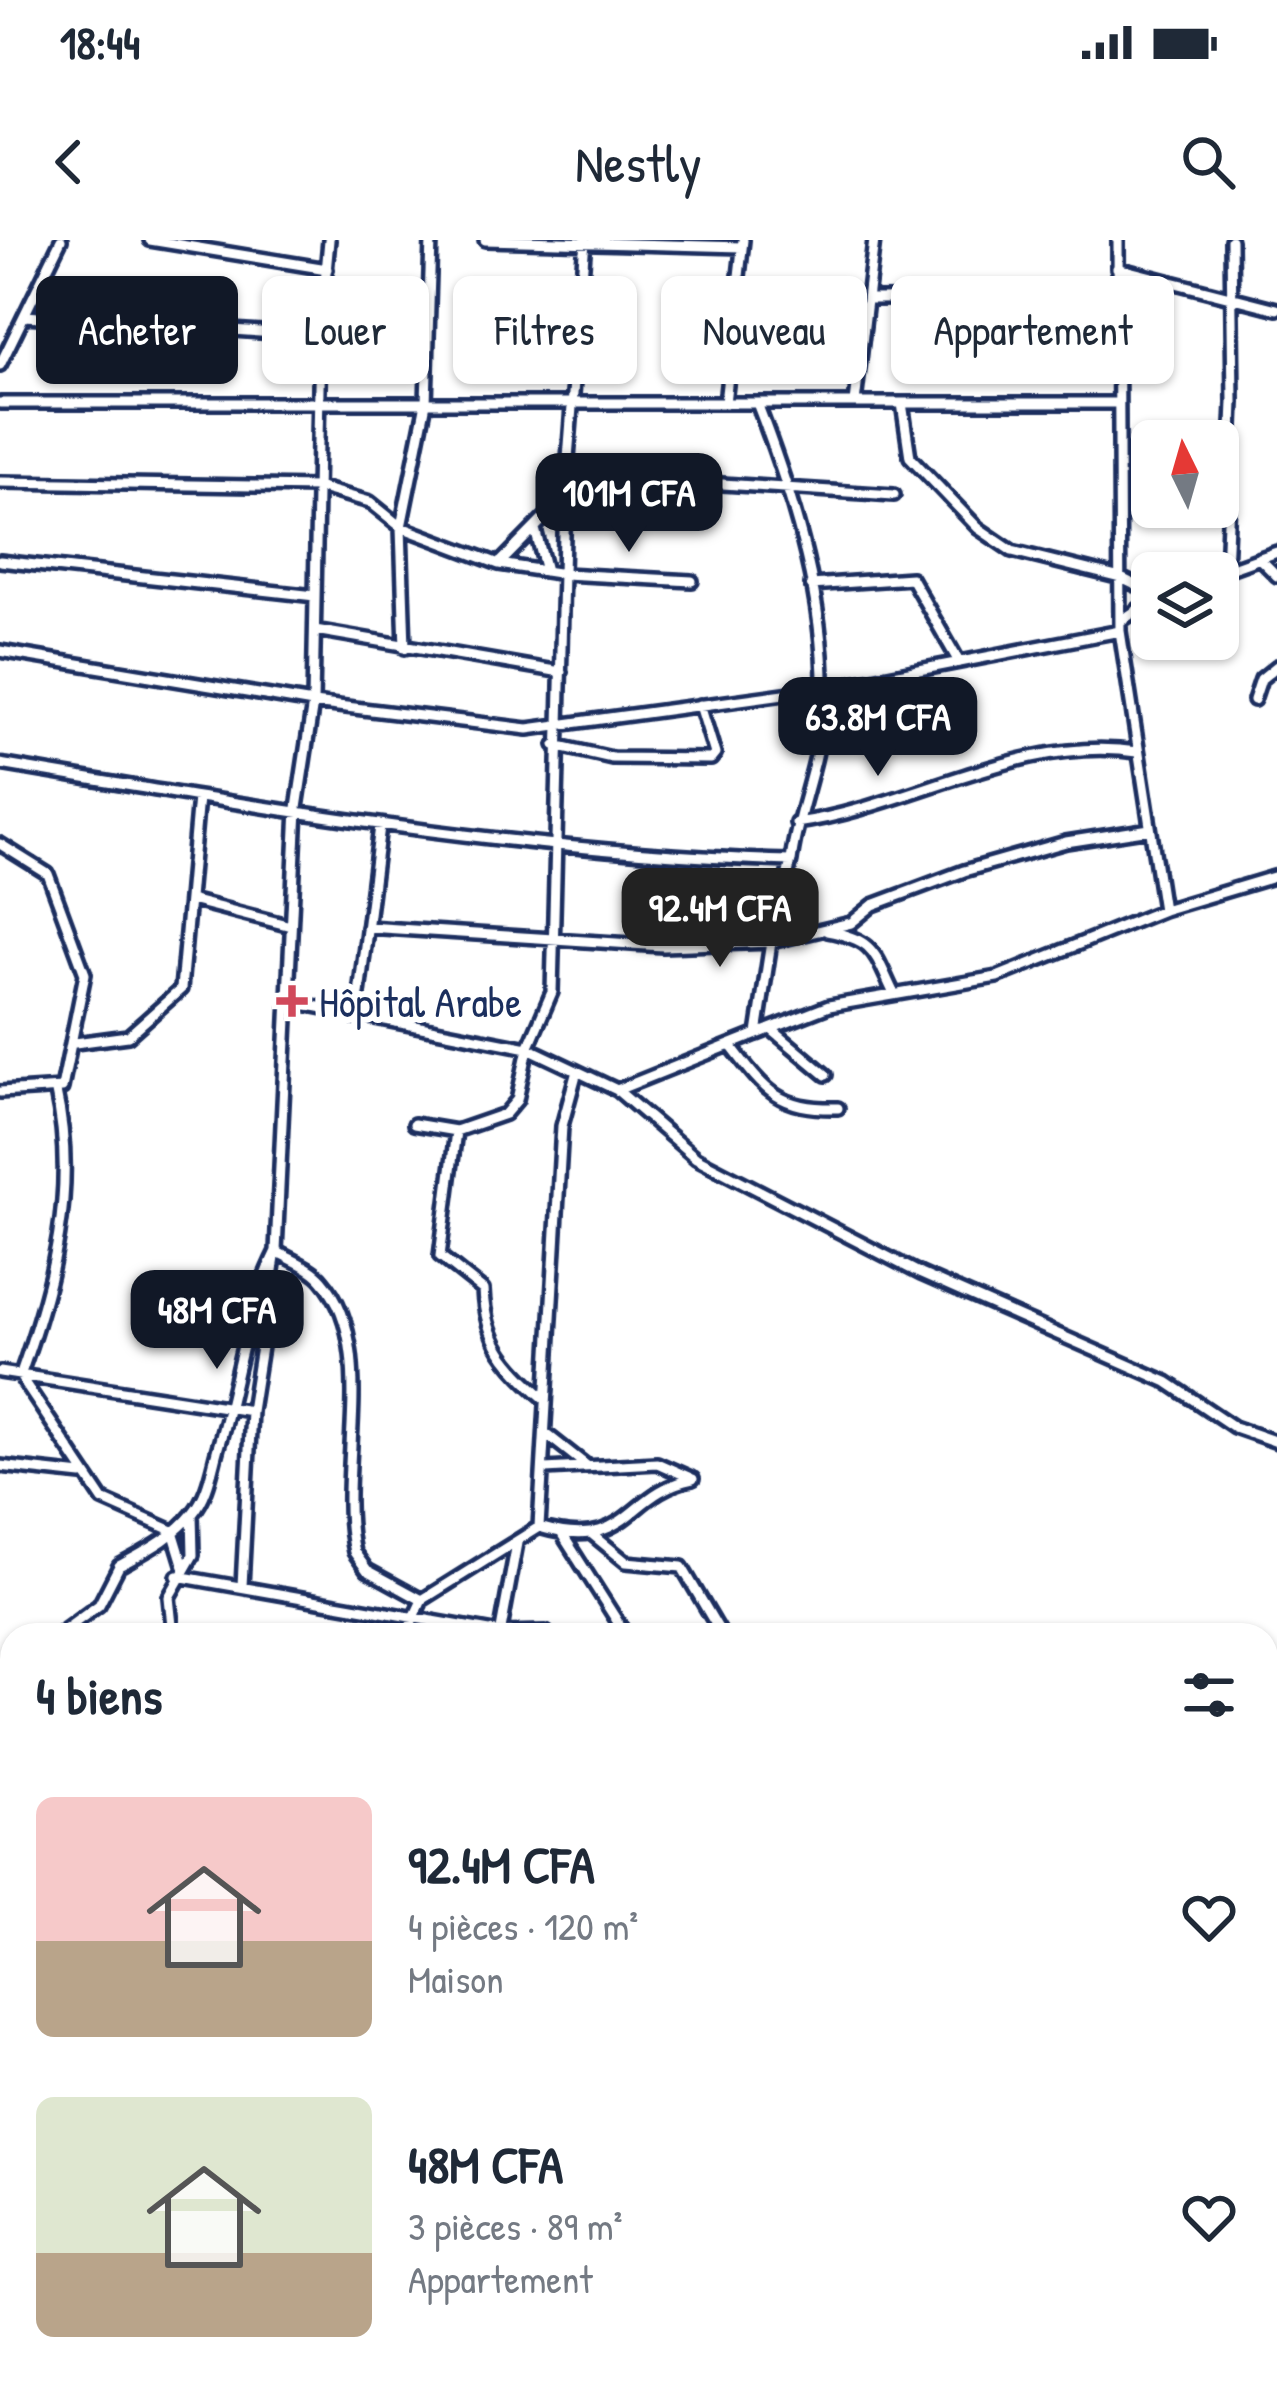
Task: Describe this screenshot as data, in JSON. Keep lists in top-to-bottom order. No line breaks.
{"places":{"health":["Hôpital Arabe"]},"north":"top","page":{"status":"18:44","header":"Nestly","chip":["Acheter","Louer","Filtres","Nouveau","Appartement"],"price":["101M CFA","63.8M CFA","92.4M CFA","48M CFA"],"heading":"4 biens","list":[{"name":"92.4M CFA","note":"4 pièces · 120 m² · Maison"},{"name":"48M CFA","note":"3 pièces · 89 m² · Appartement"}]}}
